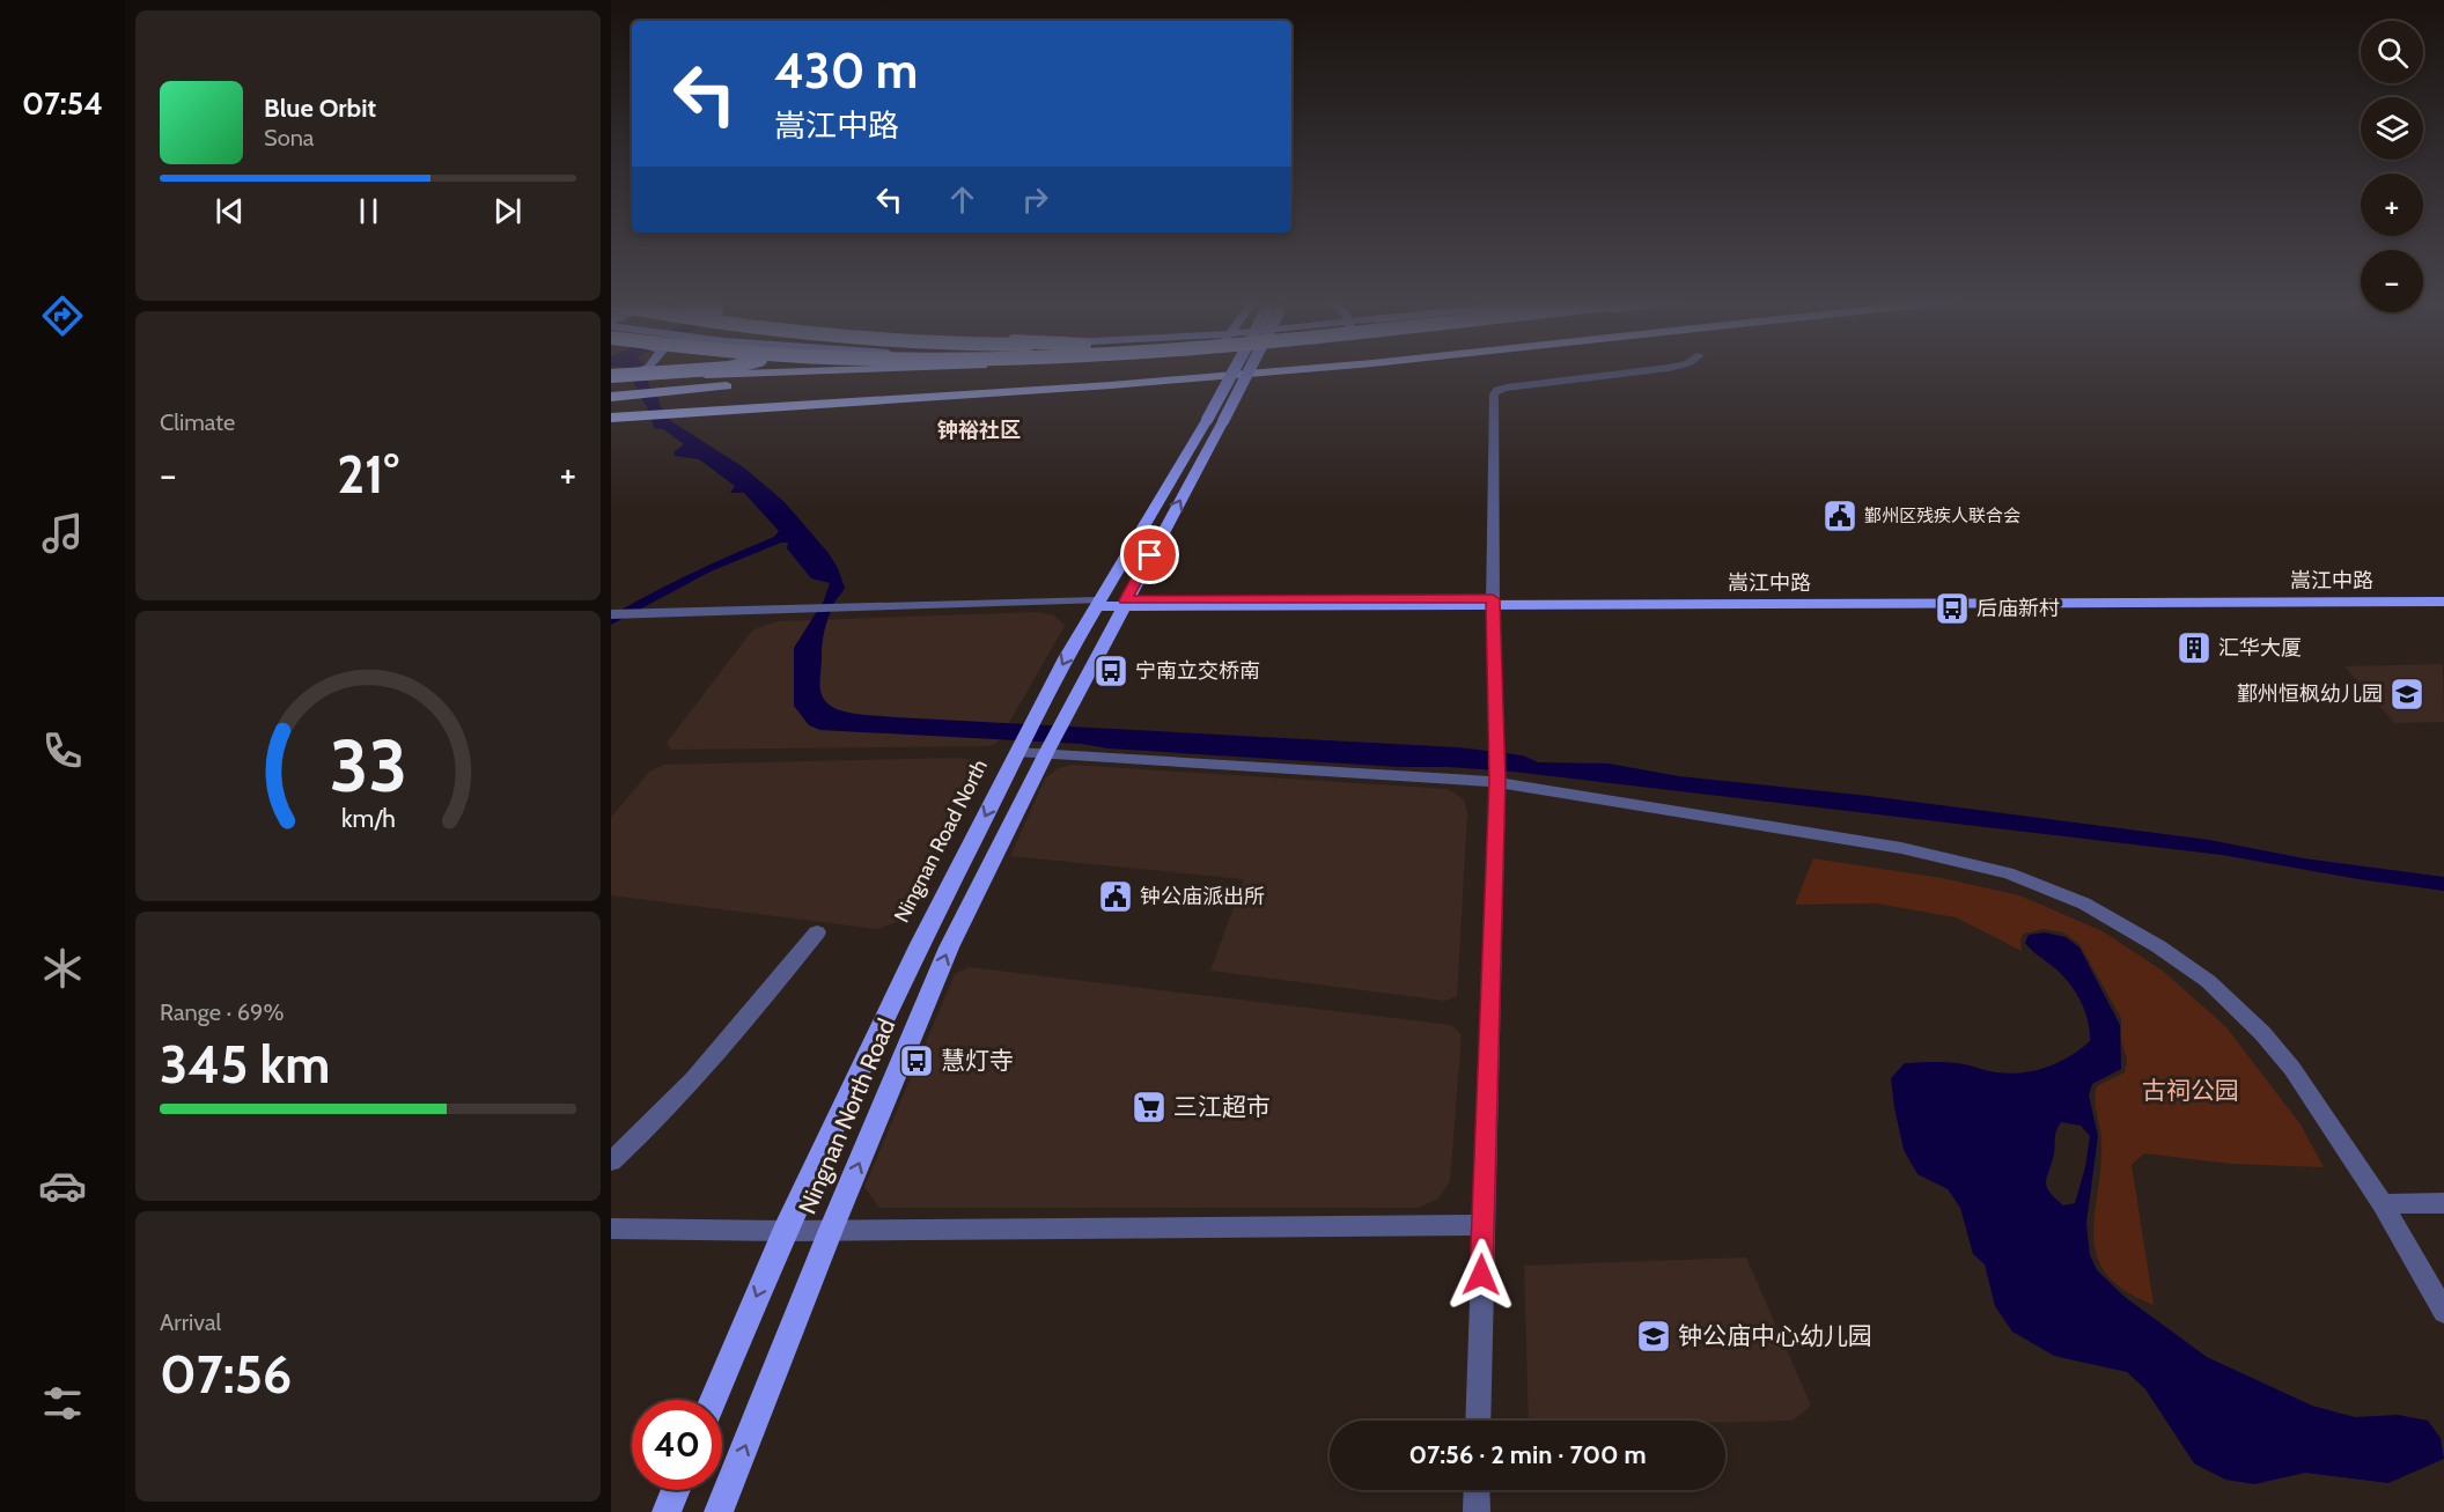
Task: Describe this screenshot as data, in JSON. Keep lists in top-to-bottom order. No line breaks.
{"streets":{"main road":["嵩江中路","Ningnan Road North","Ningnan North Road"]},"crossings":[["嵩江中路","Ningnan Road North"],["嵩江中路","Ningnan North Road"]],"one_way":["Ningnan Road North","Ningnan North Road"],"districts":["钟裕社区"],"parks":["古祠公园"],"places":{"public building":["鄞州区残疾人联合会","钟公庙派出所"],"bus stop":["后庙新村","宁南立交桥南","慧灯寺"],"building":["汇华大厦"],"school or university":["鄞州恒枫幼儿园","钟公庙中心幼儿园"],"supermarket":["三江超市"]},"page":{"tabs":"07:54","map_buttons":["+","−"],"turn":["430 m","嵩江中路"],"song":["Blue Orbit","Sona"],"tile":["Climate",["Range · 69%","345 km"],["Arrival","07:56"]],"heat":["−","21°","+"],"limit":"40","trip":"07:56 · 2 min · 700 m","gauge":["33","km/h"]}}
